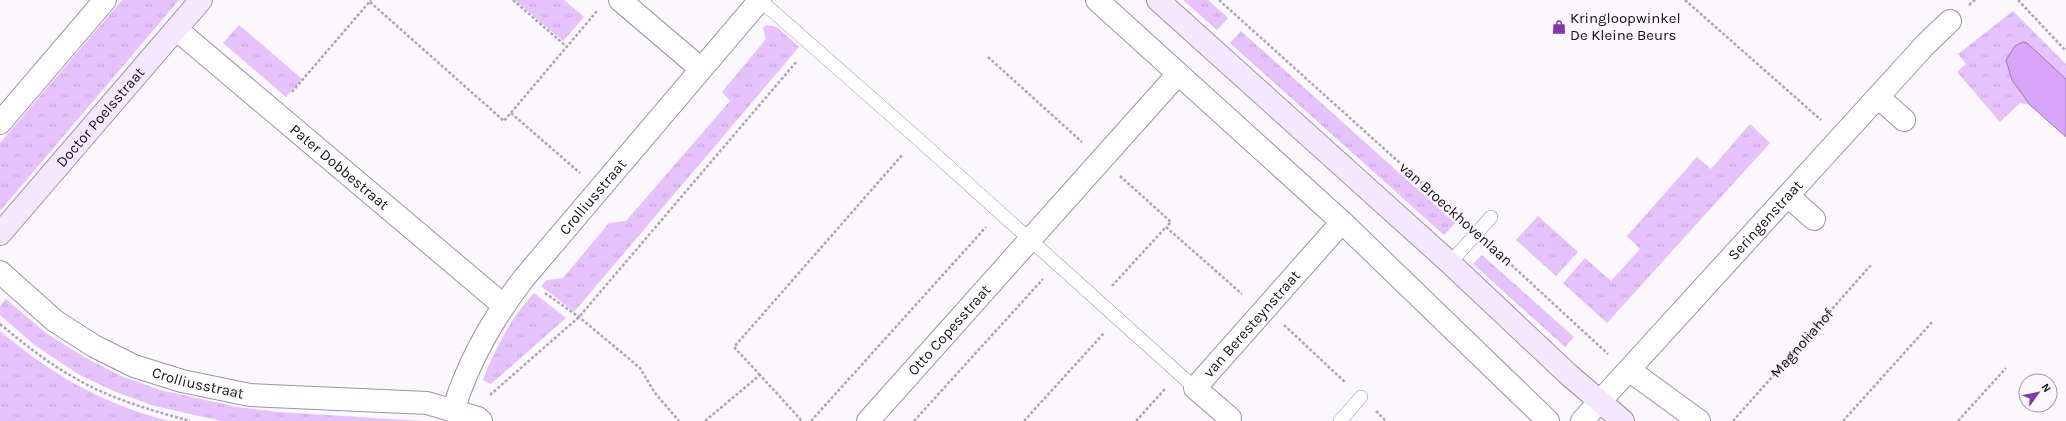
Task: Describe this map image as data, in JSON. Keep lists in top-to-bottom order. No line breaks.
{"streets":{"street":["Doctor Poelsstraat","Pater Dobbestraat","Crolliusstraat","Seringenstraat","van Beresteynstraat","Otto Copesstraat"],"path":["van Broeckhovenlaan","Magnoliahof"]},"crossings":[["Doctor Poelsstraat","Pater Dobbestraat"],["Pater Dobbestraat","Crolliusstraat"],["van Broeckhovenlaan","Seringenstraat"]],"places":{"shop":["Kringloopwinkel De Kleine Beurs"]},"north":"top right"}
